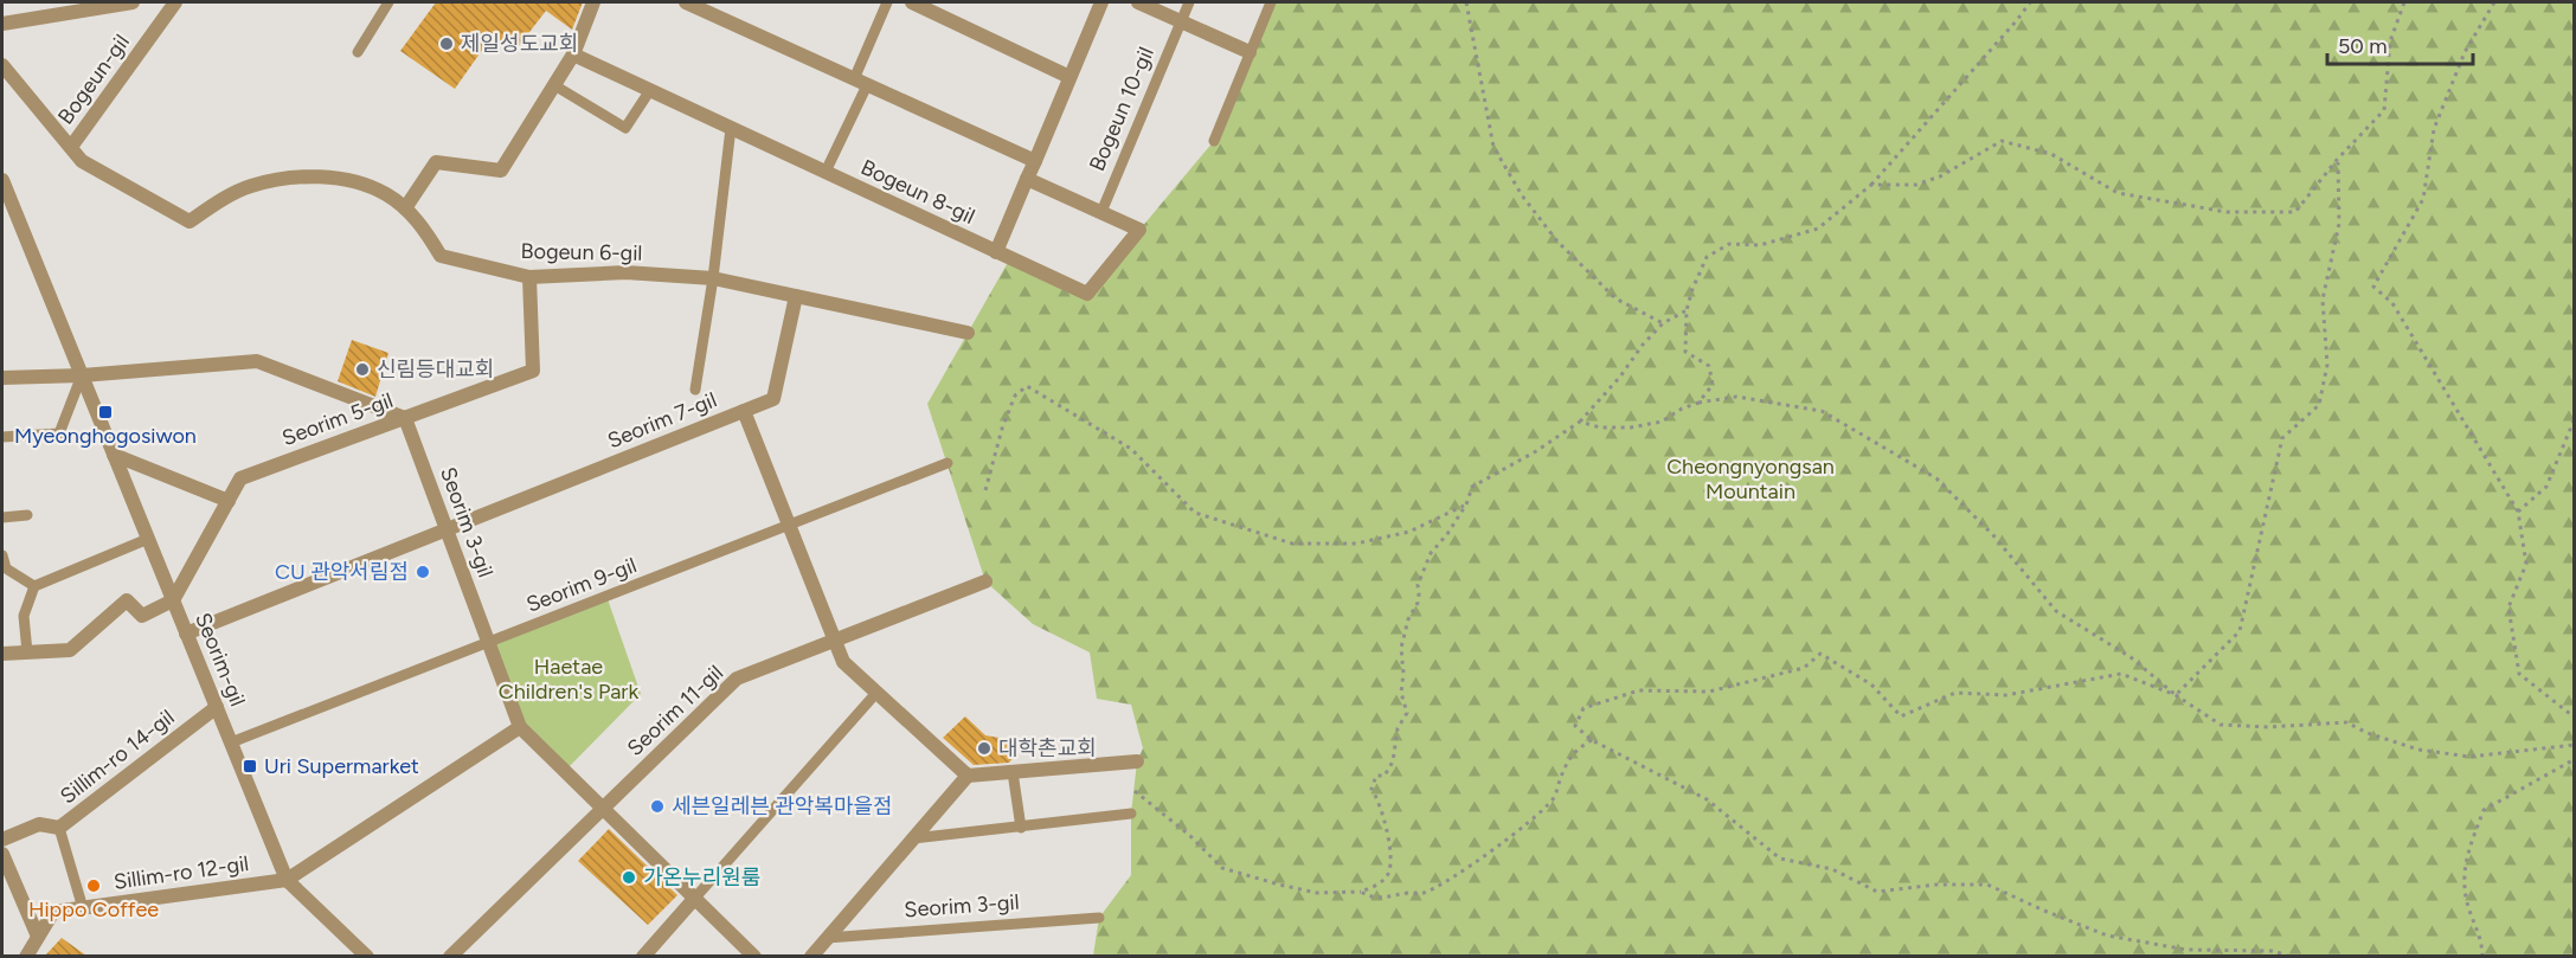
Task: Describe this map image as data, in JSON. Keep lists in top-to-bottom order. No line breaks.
{"streets":{"street":["Bogeun-gil","Bogeun 8-gil","Bogeun 6-gil","Seorim 5-gil","Seorim 7-gil","Seorim 3-gil","Seorim-gil","Seorim 11-gil","Sillim-ro 14-gil","Sillim-ro 12-gil"],"lane":["Bogeun 10-gil","Seorim 9-gil"]},"crossings":[["Bogeun-gil","Bogeun 6-gil"],["Bogeun 10-gil","Bogeun 8-gil"],["Bogeun 6-gil","Seorim 5-gil"],["Seorim 5-gil","Seorim 3-gil"],["Seorim 5-gil","Seorim-gil"],["Seorim 7-gil","Seorim 3-gil"],["Seorim 7-gil","Seorim 9-gil"],["Seorim 7-gil","Seorim-gil"],["Seorim 7-gil","Seorim 11-gil"],["Seorim 3-gil","Seorim 9-gil"],["Seorim 3-gil","Seorim 11-gil"],["Seorim 9-gil","Seorim-gil"],["Seorim-gil","Sillim-ro 14-gil"],["Seorim-gil","Sillim-ro 12-gil"]],"parks":["Cheongnyongsan Mountain","Haetae Children's Park"],"places":{"other":["제일성도교회","신림등대교회","CU 관악서림점","대학촌교회","세븐일레븐 관악복마을점","가온누리원룸","Hippo Coffee"],"transit":["Myeonghogosiwon","Uri Supermarket"]},"scale_bar":"50 m"}
